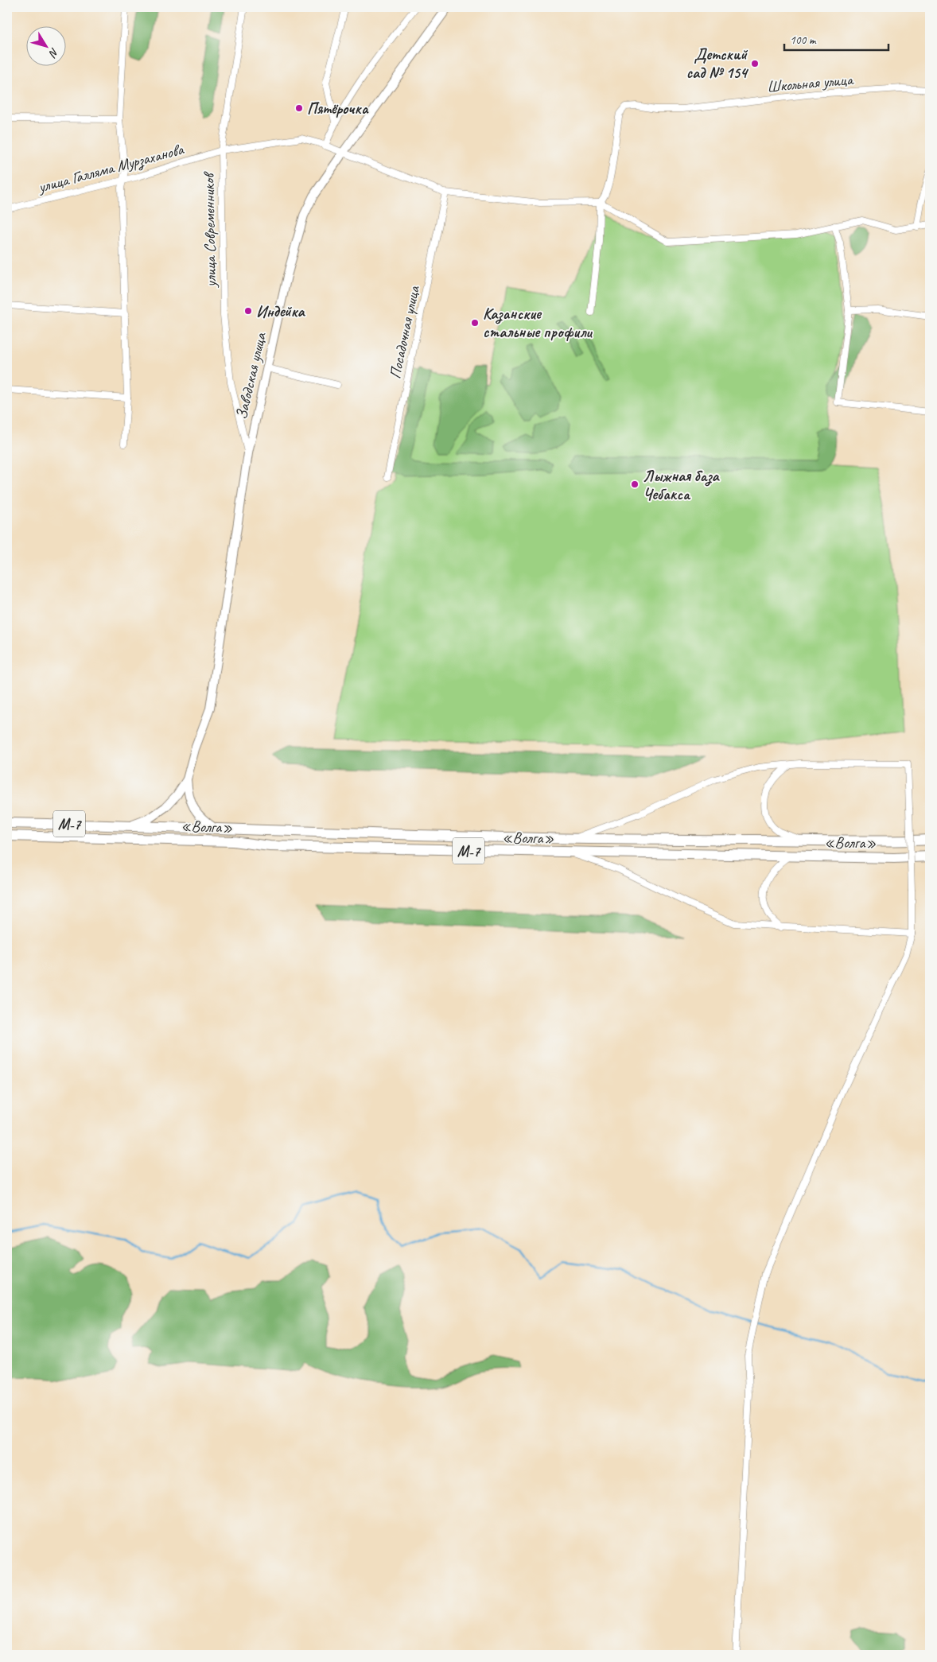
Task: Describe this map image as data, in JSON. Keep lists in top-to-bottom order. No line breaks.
{"streets":{"highway":["М-7","«Волга»"],"street":["Школьная улица","улица Галляма Мурзаханова","улица Современников","Посадочная улица","Заводская улица"]},"crossings":[["Школьная улица","улица Галляма Мурзаханова"],["улица Галляма Мурзаханова","улица Современников"],["улица Галляма Мурзаханова","Посадочная улица"],["улица Галляма Мурзаханова","Заводская улица"],["улица Современников","Заводская улица"]],"places":["Детский сад № 154","Пятёрочка","Индейка","Казанские стальные профили","Лыжная база Чебакса"],"scale_bar":"100 m","north":"bottom right"}
